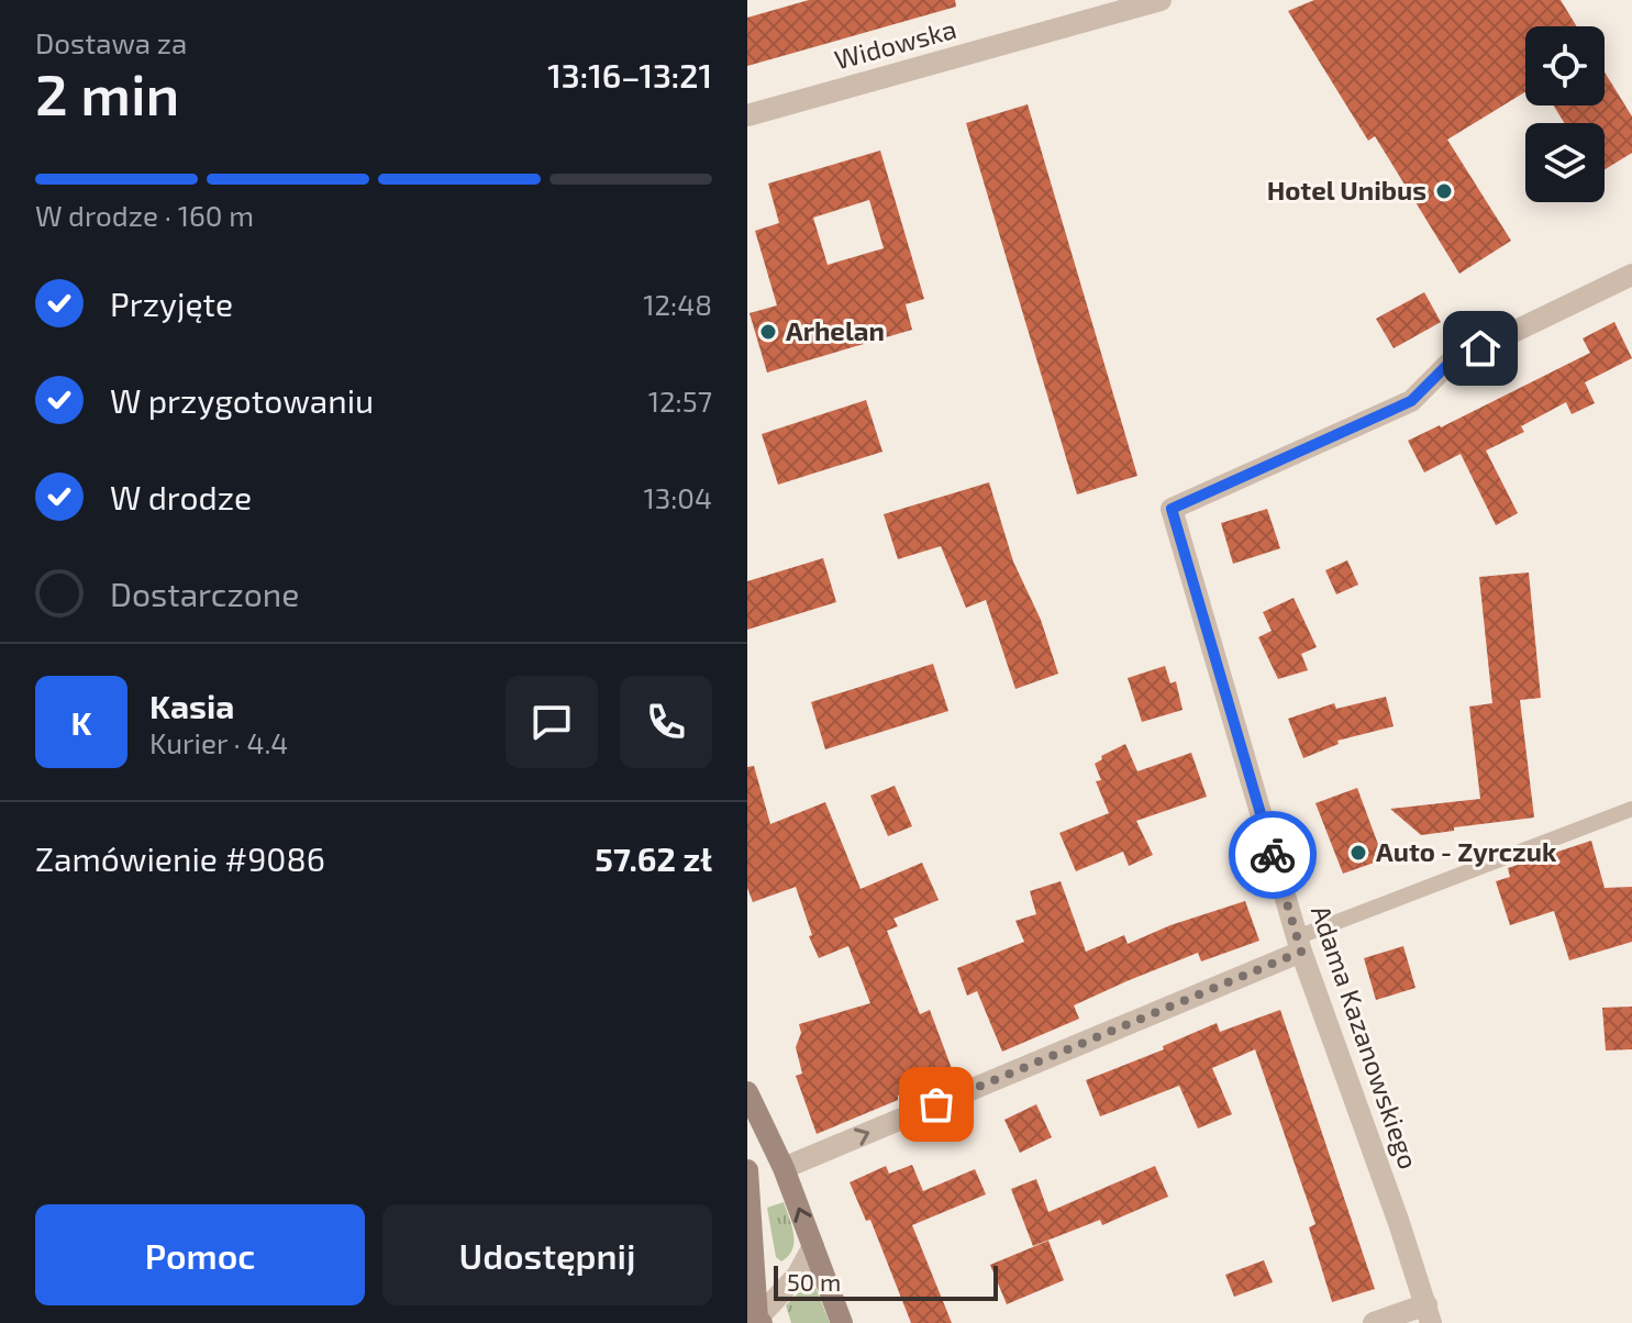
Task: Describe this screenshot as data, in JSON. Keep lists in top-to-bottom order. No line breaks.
{"streets":{"street":["Widowska","Adama Kazanowskiego"]},"places":["Hotel Unibus","Arhelan","Auto - Zyrczuk"],"scale_bar":"50 m","page":{"heading":["2 min","Dostawa za","13:16–13:21"],"panel":["Kasia","Kurier · 4.4","Zamówienie #9086","57.62 zł"],"bar":"W drodze · 160 m","list":[["Przyjęte","12:48"],["W przygotowaniu","12:57"],["W drodze","13:04"],"Dostarczone"],"round":"K","buttons":["Pomoc","Udostępnij"],"scale":"50 m"}}
